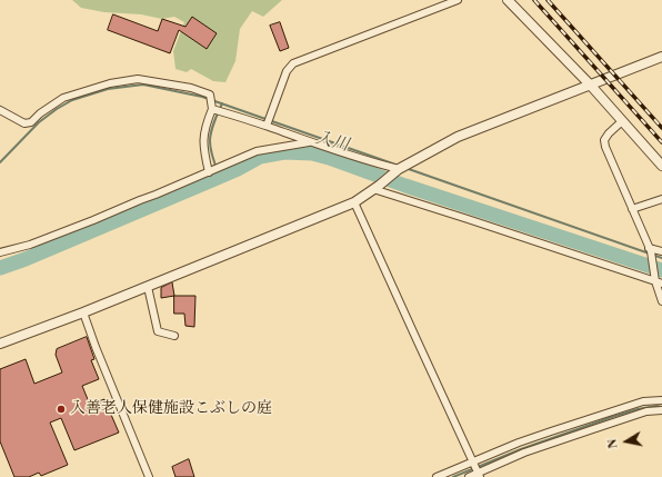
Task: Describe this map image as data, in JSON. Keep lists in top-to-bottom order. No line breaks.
{"water":["入川"],"places":["入善老人保健施設こぶしの庭"],"north":"left"}
